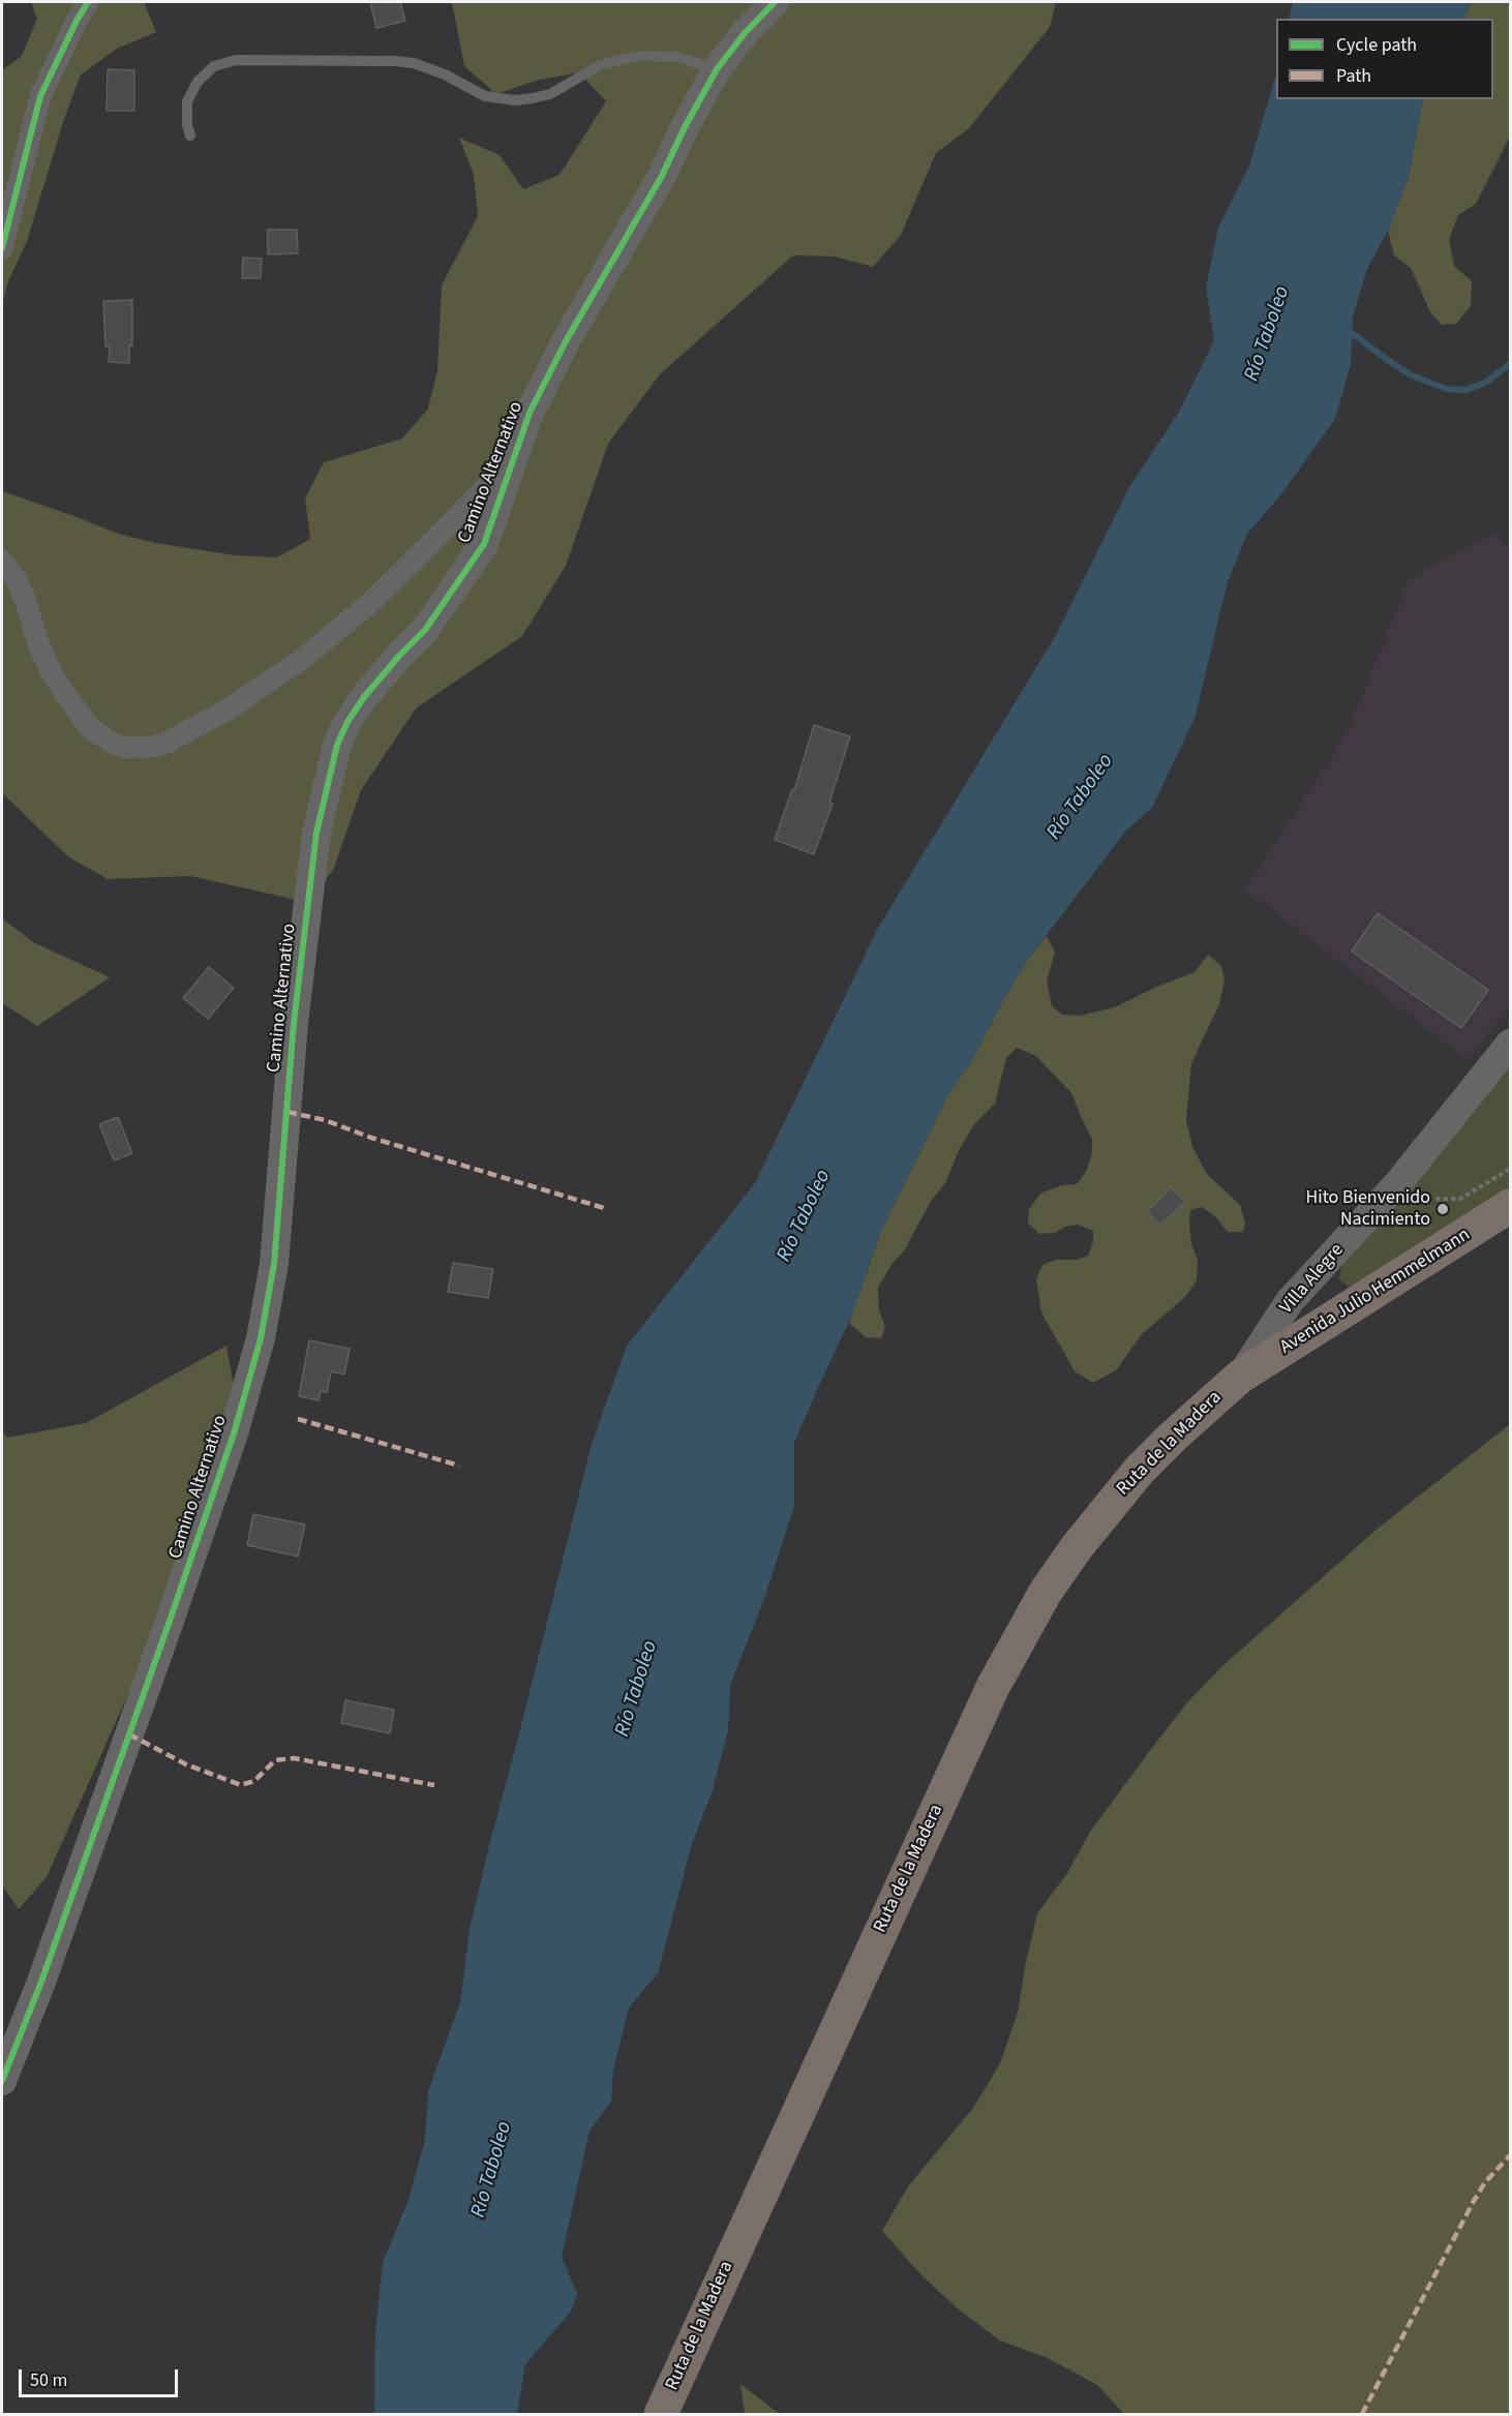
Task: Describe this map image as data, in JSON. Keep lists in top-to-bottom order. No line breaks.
{"streets":{"highway":["Avenida Julio Hemmelmann","Ruta de la Madera"],"street":["Camino Alternativo","Villa Alegre"]},"crossings":[["Villa Alegre","Avenida Julio Hemmelmann"],["Villa Alegre","Ruta de la Madera"],["Avenida Julio Hemmelmann","Ruta de la Madera"]],"water":["Río Taboleo"],"places":["Hito Bienvenido Nacimiento"],"legend":["Cycle path","Path"],"scale_bar":"50 m"}
